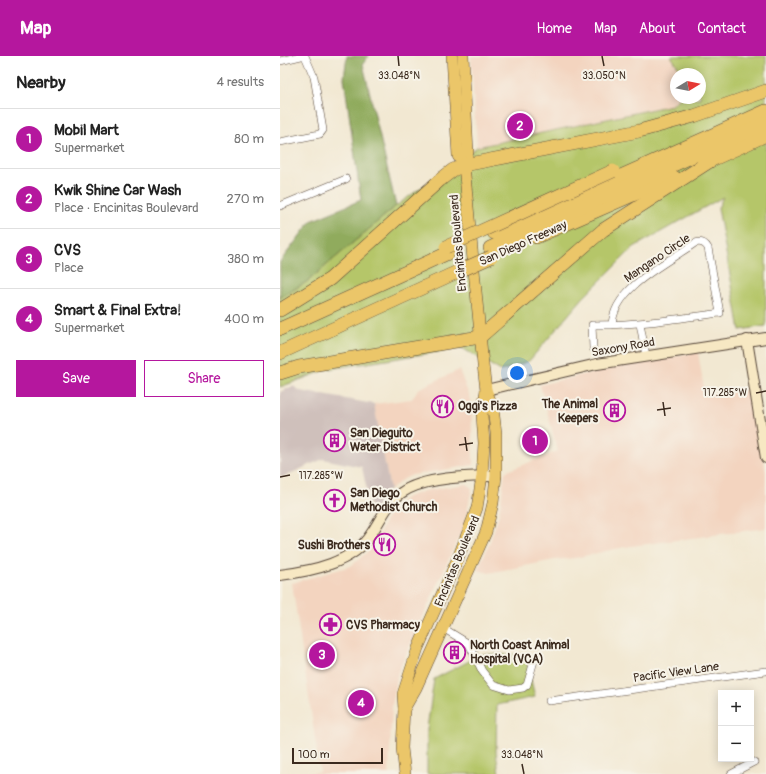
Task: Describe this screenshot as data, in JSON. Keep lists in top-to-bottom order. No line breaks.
{"streets":{"highway":["San Diego Freeway"],"main road":["Encinitas Boulevard"],"street":["Mangano Circle","Saxony Road","Pacific View Lane"]},"crossings":[["Encinitas Boulevard","Saxony Road"]],"places":{"restaurant":["Oggi's Pizza","Sushi Brothers"],"building":["The Animal Keepers","San Dieguito Water District","North Coast Animal Hospital (VCA)"],"church":["San Diego Methodist Church"],"pharmacy":["CVS Pharmacy"]},"scale_bar":"100 m","north":"right","page":{"header":"Map","nav":["Home","Map","About","Contact"],"heading":["Nearby","4 results"],"list":[{"mark":"1","name":"Mobil Mart","note":"Supermarket","value":"80 m"},{"mark":"2","name":"Kwik Shine Car Wash","note":"Place · Encinitas Boulevard","value":"270 m"},{"mark":"3","name":"CVS","note":"Place","value":"380 m"},{"mark":"4","name":"Smart & Final Extra!","note":"Supermarket","value":"400 m"}],"pins":["2","1","3","4"],"buttons":["Save","Share"],"map_buttons":["+","−"],"scale":"100 m"},"coordinates":["33.048°N","33.050°N","117.285°W"]}
